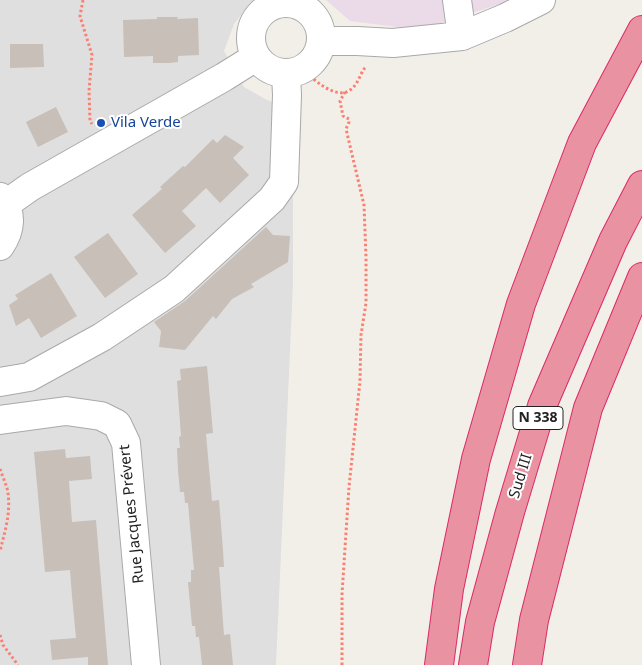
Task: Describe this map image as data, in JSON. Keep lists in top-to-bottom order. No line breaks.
{"streets":{"highway":["N 338","Sud III"],"street":["Rue Jacques Prévert"]},"places":["Vila Verde"]}
